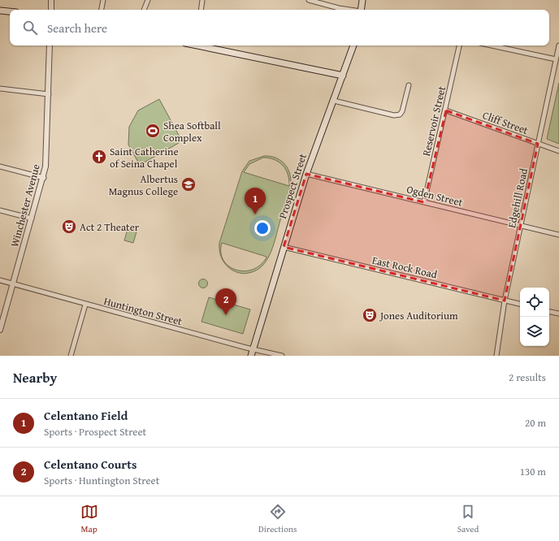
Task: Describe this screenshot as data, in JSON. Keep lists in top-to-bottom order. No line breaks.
{"streets":{"main road":["Prospect Street"],"street":["Reservoir Street","Cliff Street","Ogden Street","Edgehill Road","Winchester Avenue","East Rock Road","Huntington Street"]},"crossings":[["Reservoir Street","Cliff Street"],["Reservoir Street","Ogden Street"],["Cliff Street","Edgehill Road"],["Prospect Street","Ogden Street"],["Prospect Street","East Rock Road"],["Prospect Street","Huntington Street"],["Ogden Street","Edgehill Road"],["Edgehill Road","East Rock Road"],["Winchester Avenue","Huntington Street"]],"places":{"sports":["Shea Softball Complex"],"church":["Saint Catherine of Seina Chapel"],"school or university":["Albertus Magnus College"],"theatre":["Act 2 Theater","Jones Auditorium"]},"page":{"search":"Search here","pins":["1","2"],"heading":["Nearby","2 results"],"list":[{"mark":"1","name":"Celentano Field","note":"Sports · Prospect Street","value":"20 m"},{"mark":"2","name":"Celentano Courts","note":"Sports · Huntington Street","value":"130 m"}],"nav":["Map","Directions","Saved"]}}
